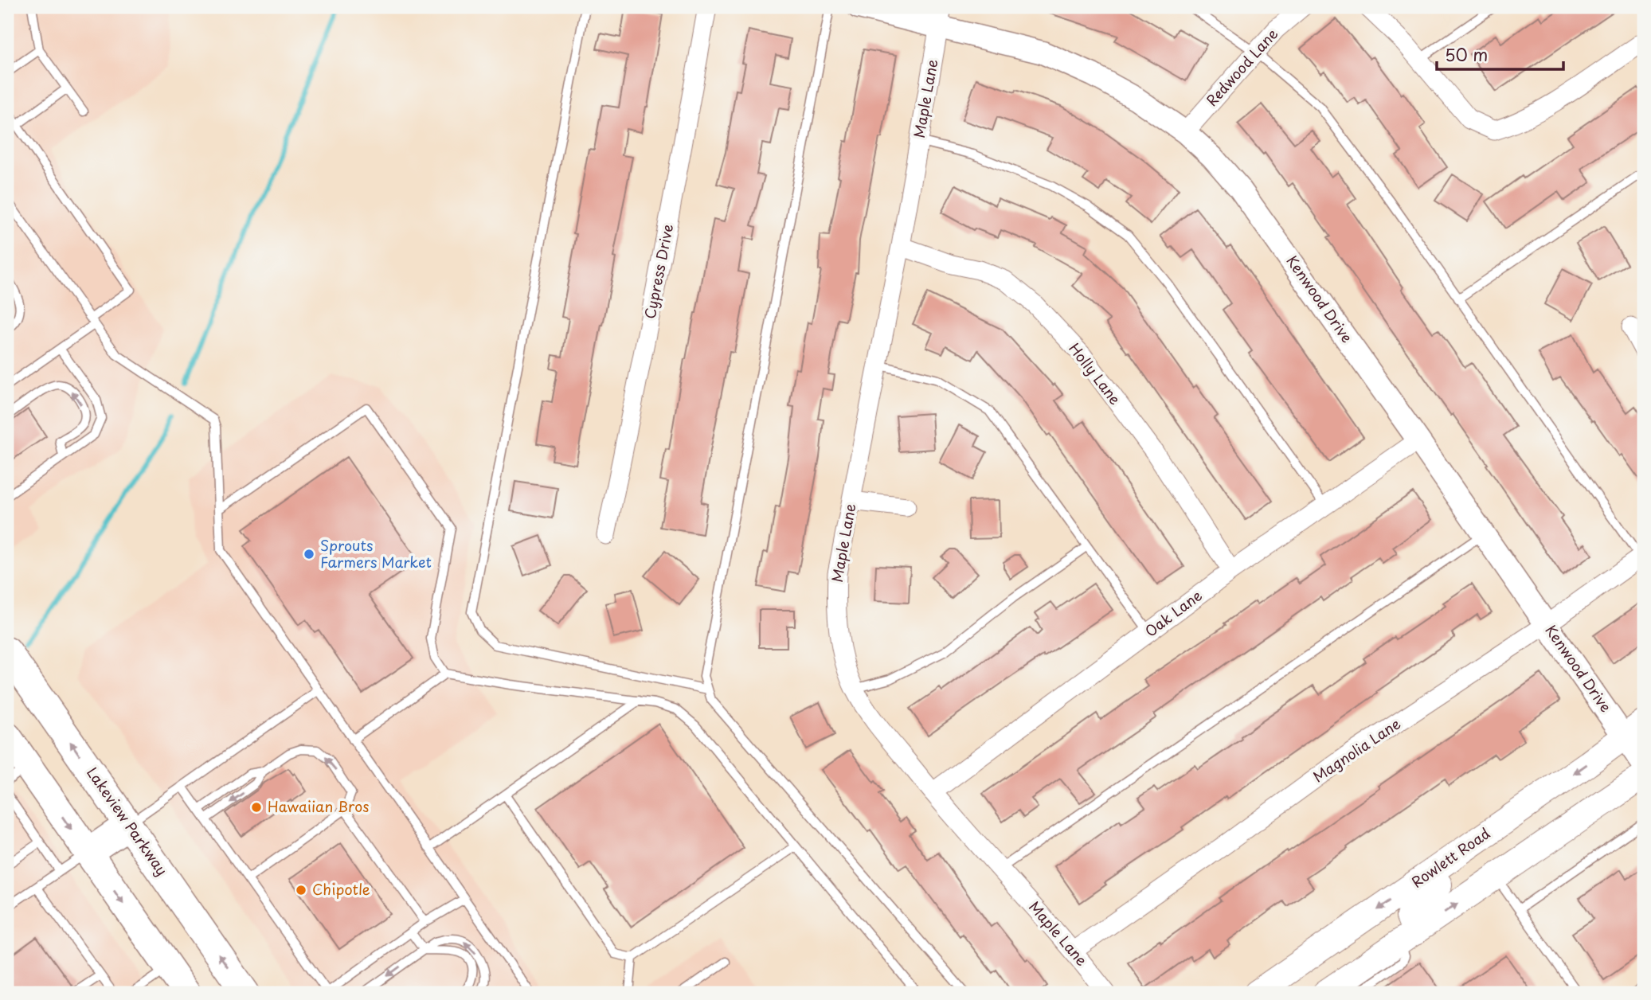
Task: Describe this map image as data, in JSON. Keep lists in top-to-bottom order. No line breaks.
{"streets":{"main road":["Lakeview Parkway","Rowlett Road"],"street":["Redwood Lane","Maple Lane","Cypress Drive","Kenwood Drive","Holly Lane","Oak Lane","Magnolia Lane"]},"crossings":[["Redwood Lane","Kenwood Drive"],["Maple Lane","Kenwood Drive"],["Maple Lane","Holly Lane"],["Maple Lane","Oak Lane"],["Maple Lane","Magnolia Lane"],["Kenwood Drive","Oak Lane"],["Kenwood Drive","Magnolia Lane"],["Kenwood Drive","Rowlett Road"],["Holly Lane","Oak Lane"]],"places":["Sprouts Farmers Market","Hawaiian Bros","Chipotle"],"scale_bar":"50 m"}
